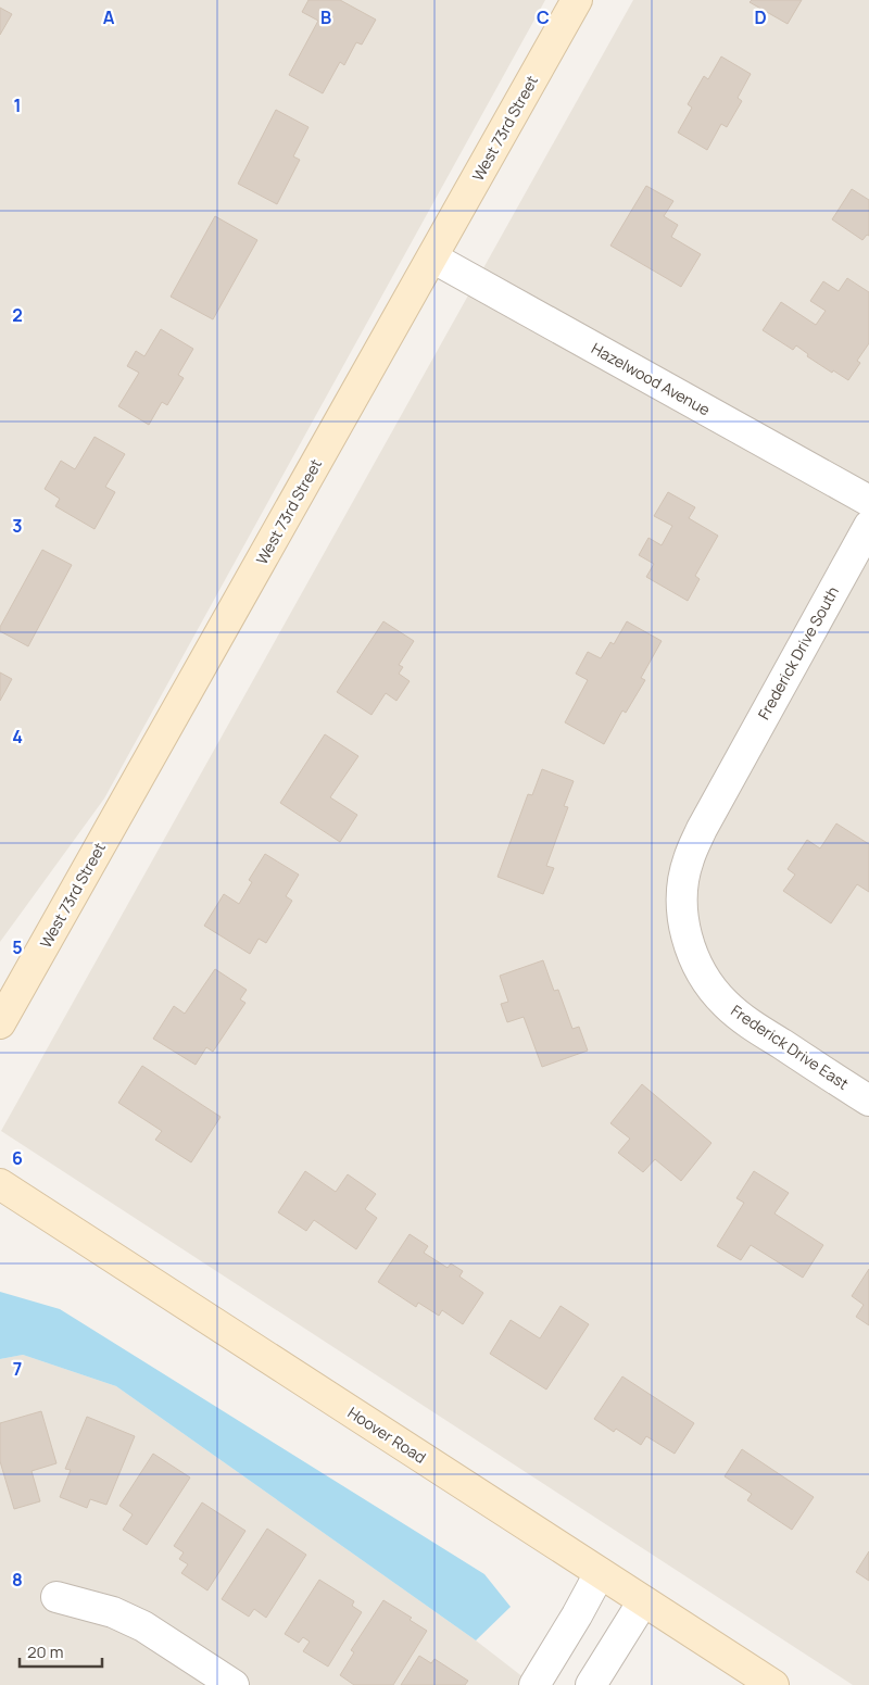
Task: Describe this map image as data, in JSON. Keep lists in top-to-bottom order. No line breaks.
{"streets":{"main road":["West 73rd Street","Hoover Road"],"street":["Hazelwood Avenue","Frederick Drive South","Frederick Drive East"]},"crossings":[["West 73rd Street","Hazelwood Avenue"],["Frederick Drive South","Frederick Drive East"]],"scale_bar":"20 m","grid":{"columns":["A","B","C","D"],"rows":["1","2","3","4","5","6","7","8"]}}
